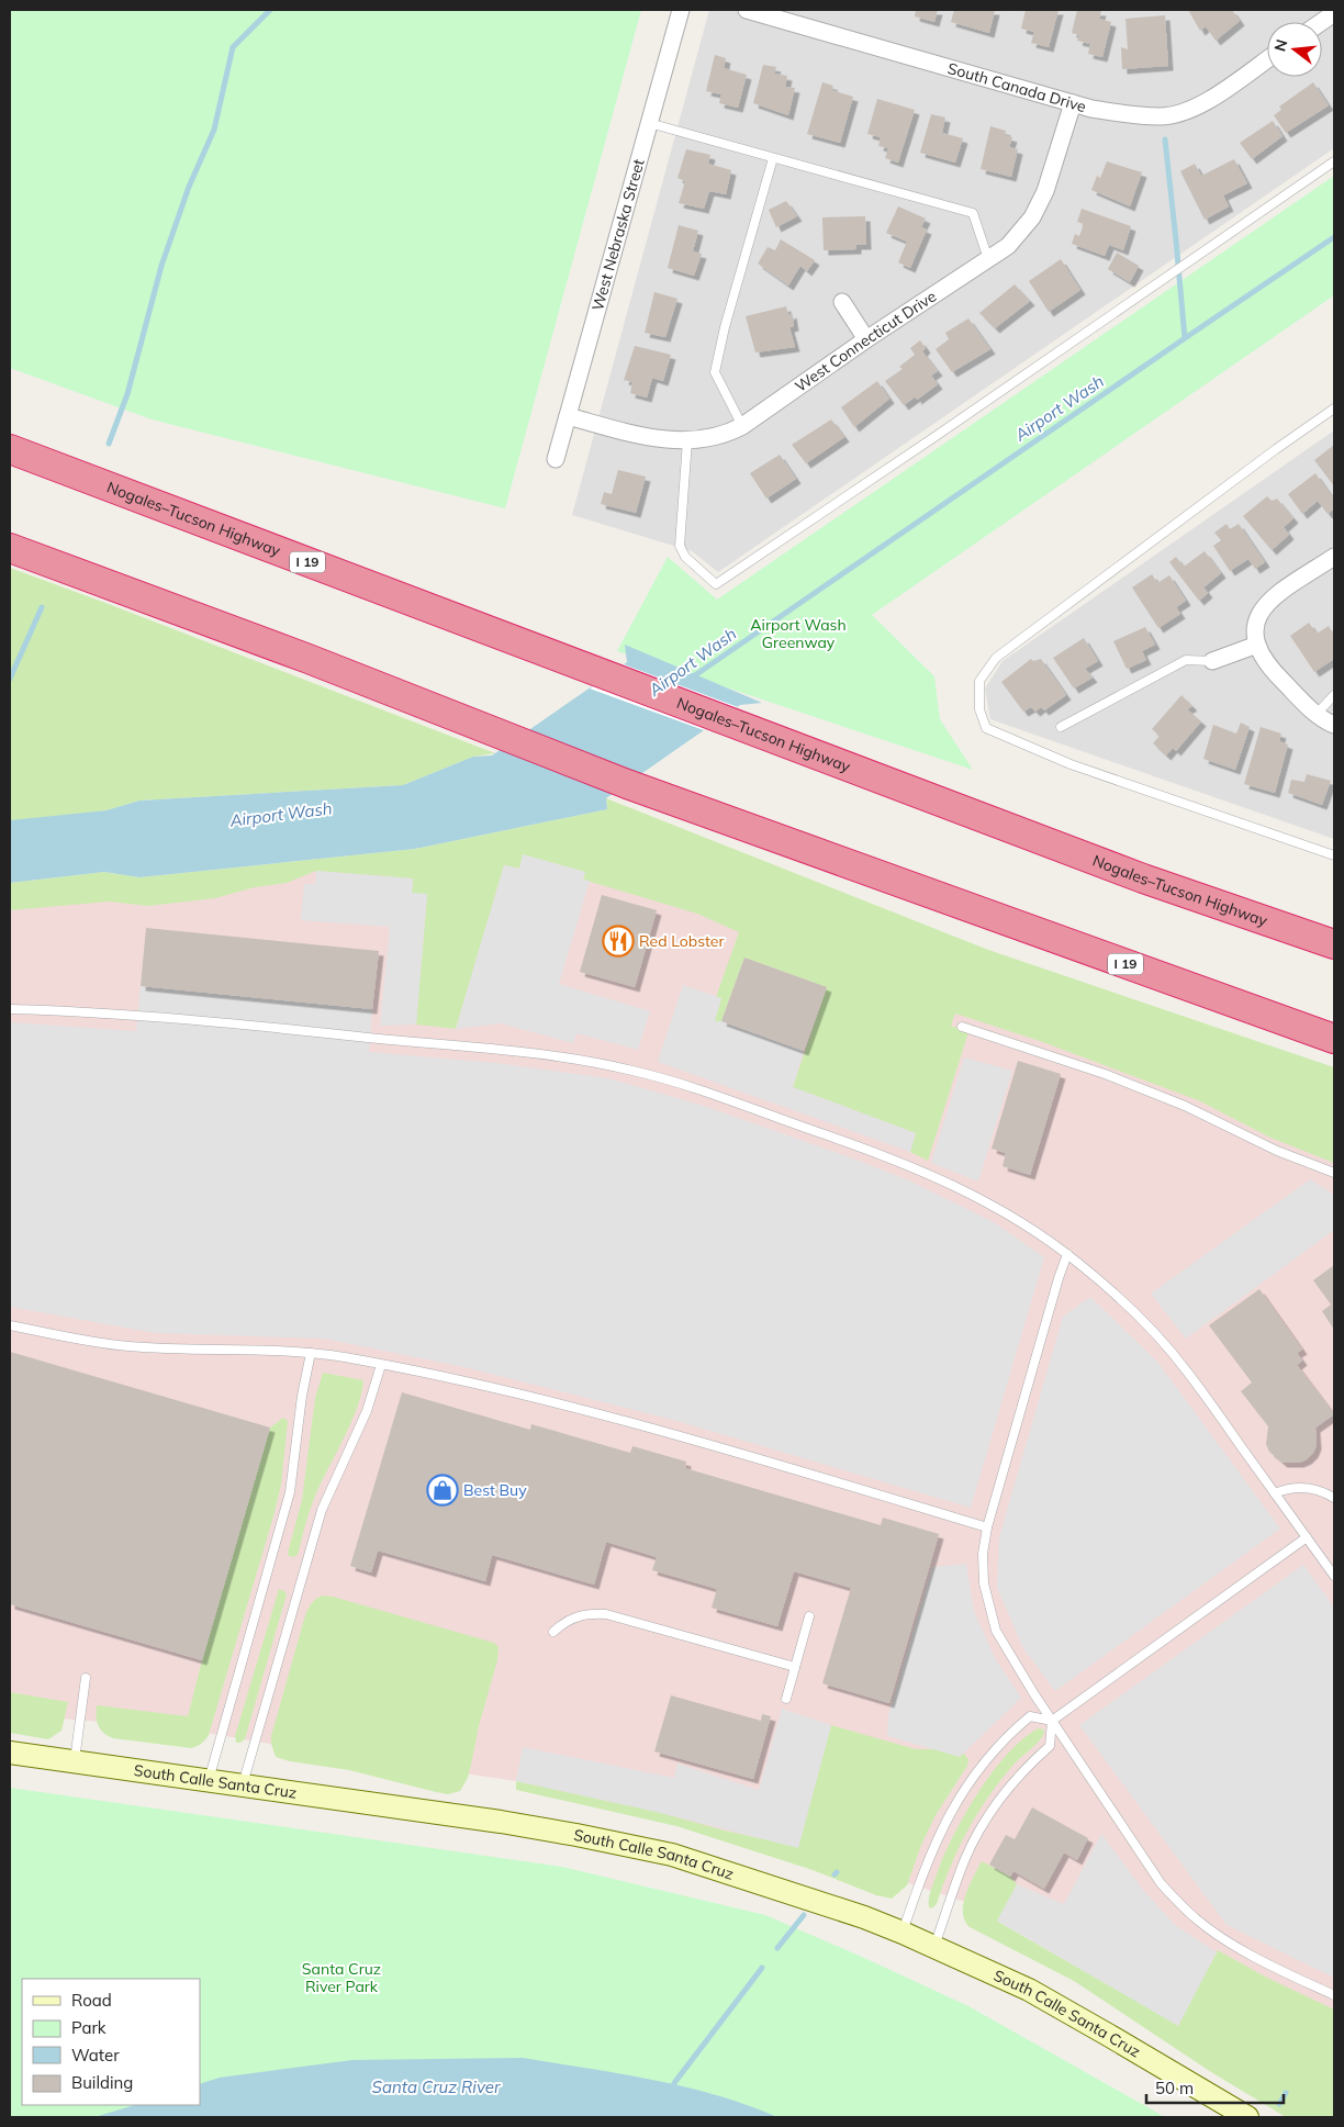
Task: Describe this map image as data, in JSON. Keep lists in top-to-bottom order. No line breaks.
{"streets":{"highway":["Nogales–Tucson Highway","I 19"],"street":["South Canada Drive","West Nebraska Street","West Connecticut Drive","South Calle Santa Cruz"]},"crossings":[["South Canada Drive","West Connecticut Drive"],["West Nebraska Street","West Connecticut Drive"]],"water":["Airport Wash","Santa Cruz River"],"parks":["Airport Wash Greenway","Santa Cruz River Park"],"places":{"restaurant":["Red Lobster"],"shop":["Best Buy"]},"legend":["Road","Park","Water","Building"],"scale_bar":"50 m","north":"left"}
